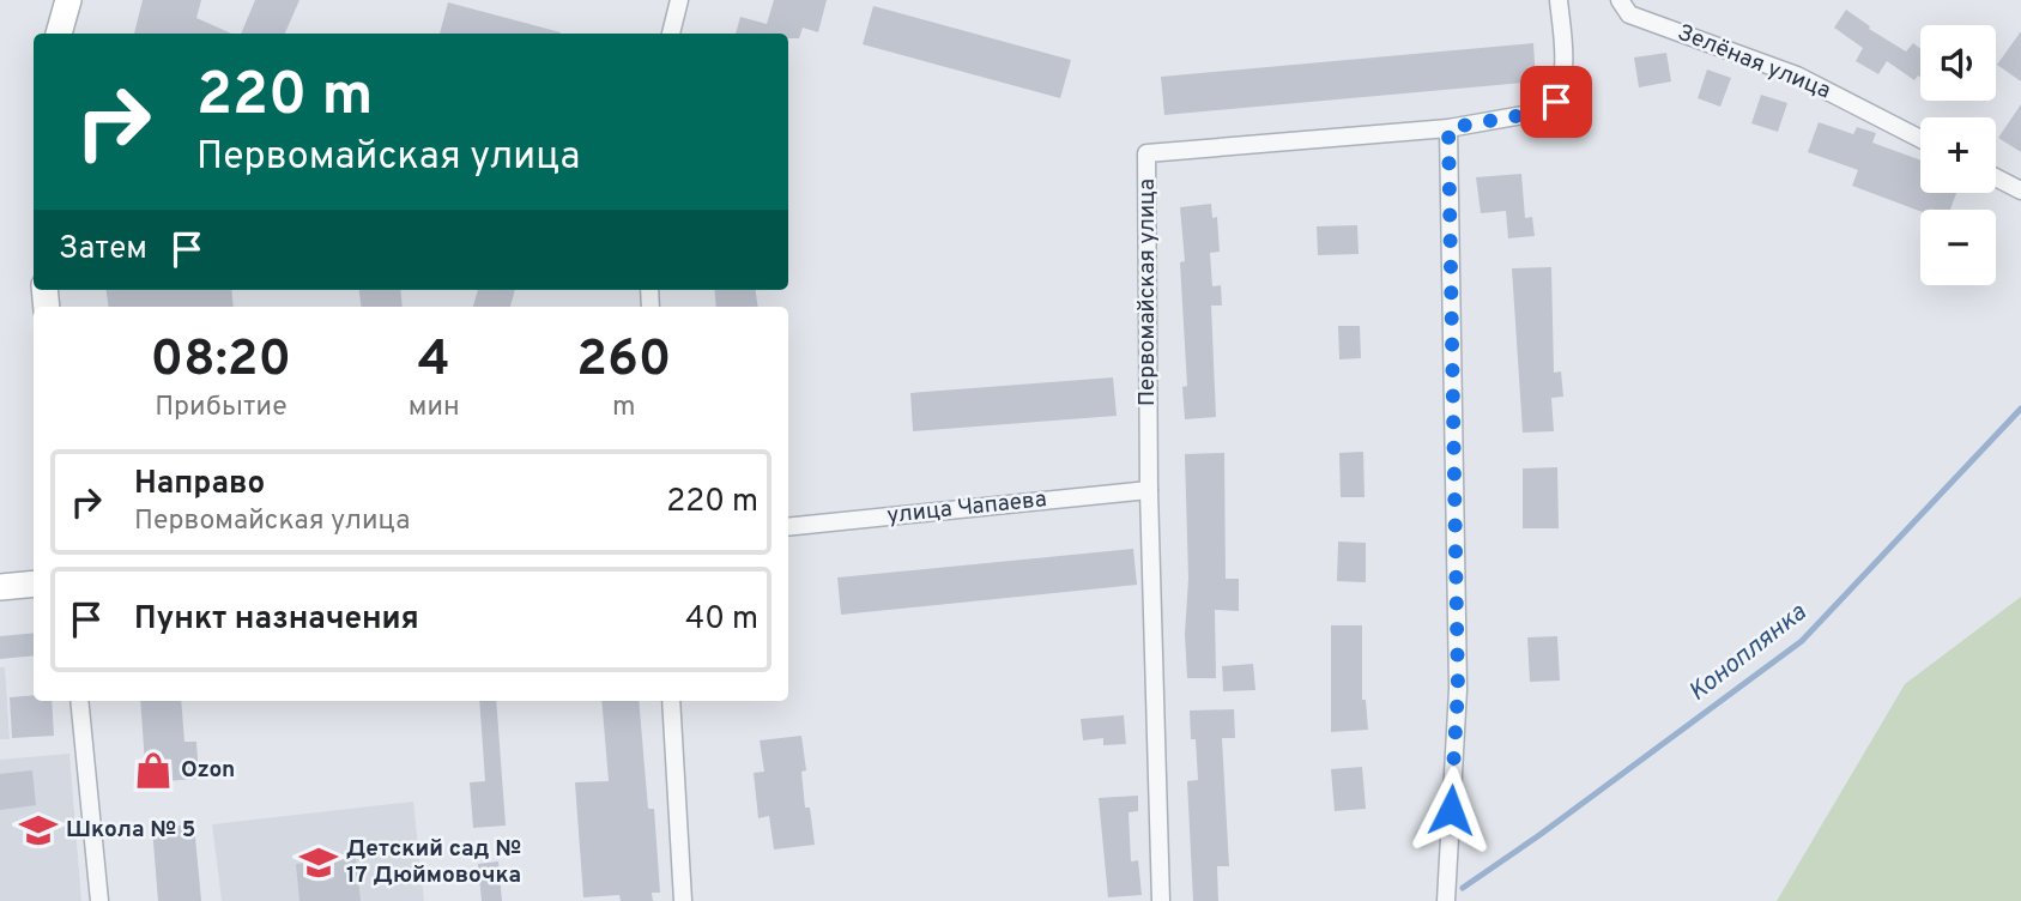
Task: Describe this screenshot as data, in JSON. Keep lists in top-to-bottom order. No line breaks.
{"streets":{"street":["Зелёная улица","Первомайская улица","улица Чапаева"]},"crossings":[["Первомайская улица","улица Чапаева"]],"water":["Коноплянка"],"places":{"shop":["Ozon"],"school or university":["Школа № 5","Детский сад № 17 Дюймовочка"]},"page":{"map_buttons":["+","−"],"turn":["220 m","Первомайская улица"],"then":"Затем","eta":["08:20","Прибытие","4","мин","260","m"],"list":[{"name":"Направо","note":"Первомайская улица","value":"220 m"},{"name":"Пункт назначения","value":"40 m"}]}}
